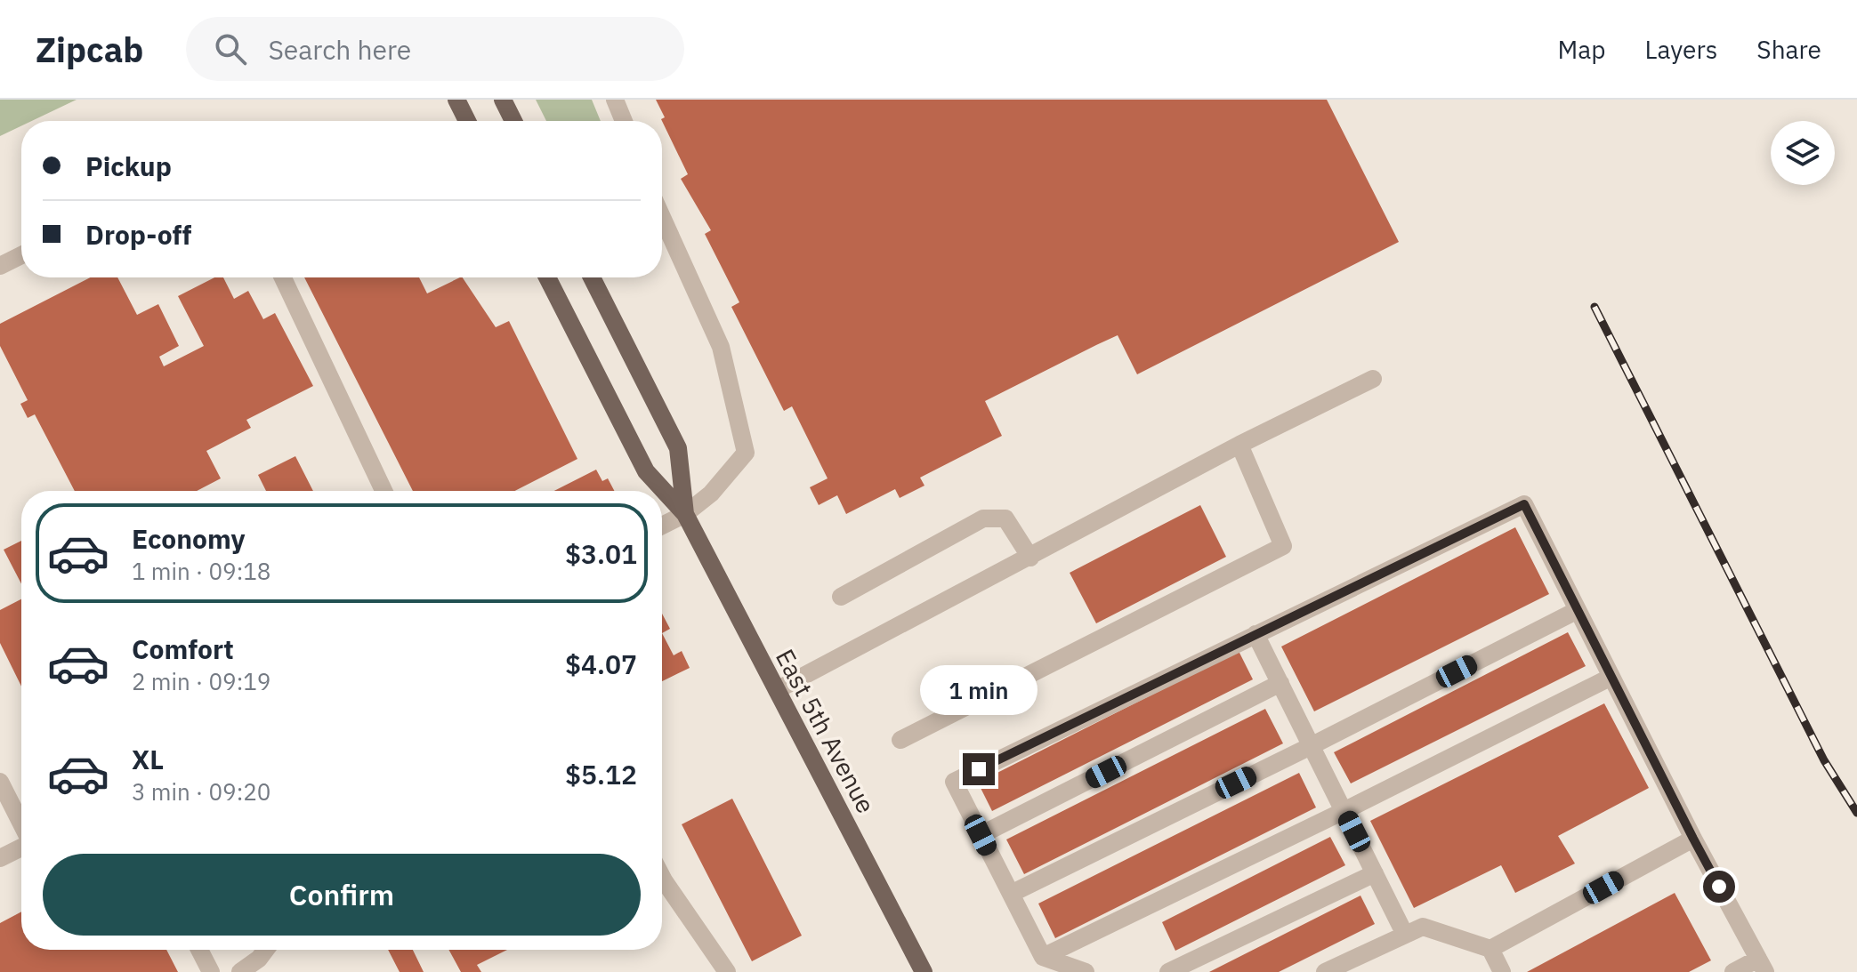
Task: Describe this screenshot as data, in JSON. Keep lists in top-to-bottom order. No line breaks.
{"streets":{"main road":["East 5th Avenue"]},"page":{"header":"Zipcab","search":"Search here","nav":["Map","Layers","Share"],"banner":["Pickup","Drop-off"],"list":[{"name":"Economy","note":"1 min · 09:18","value":"$3.01"},{"name":"Comfort","note":"2 min · 09:19","value":"$4.07"},{"name":"XL","note":"3 min · 09:20","value":"$5.12"}],"bubble":"1 min","buttons":"Confirm"}}
